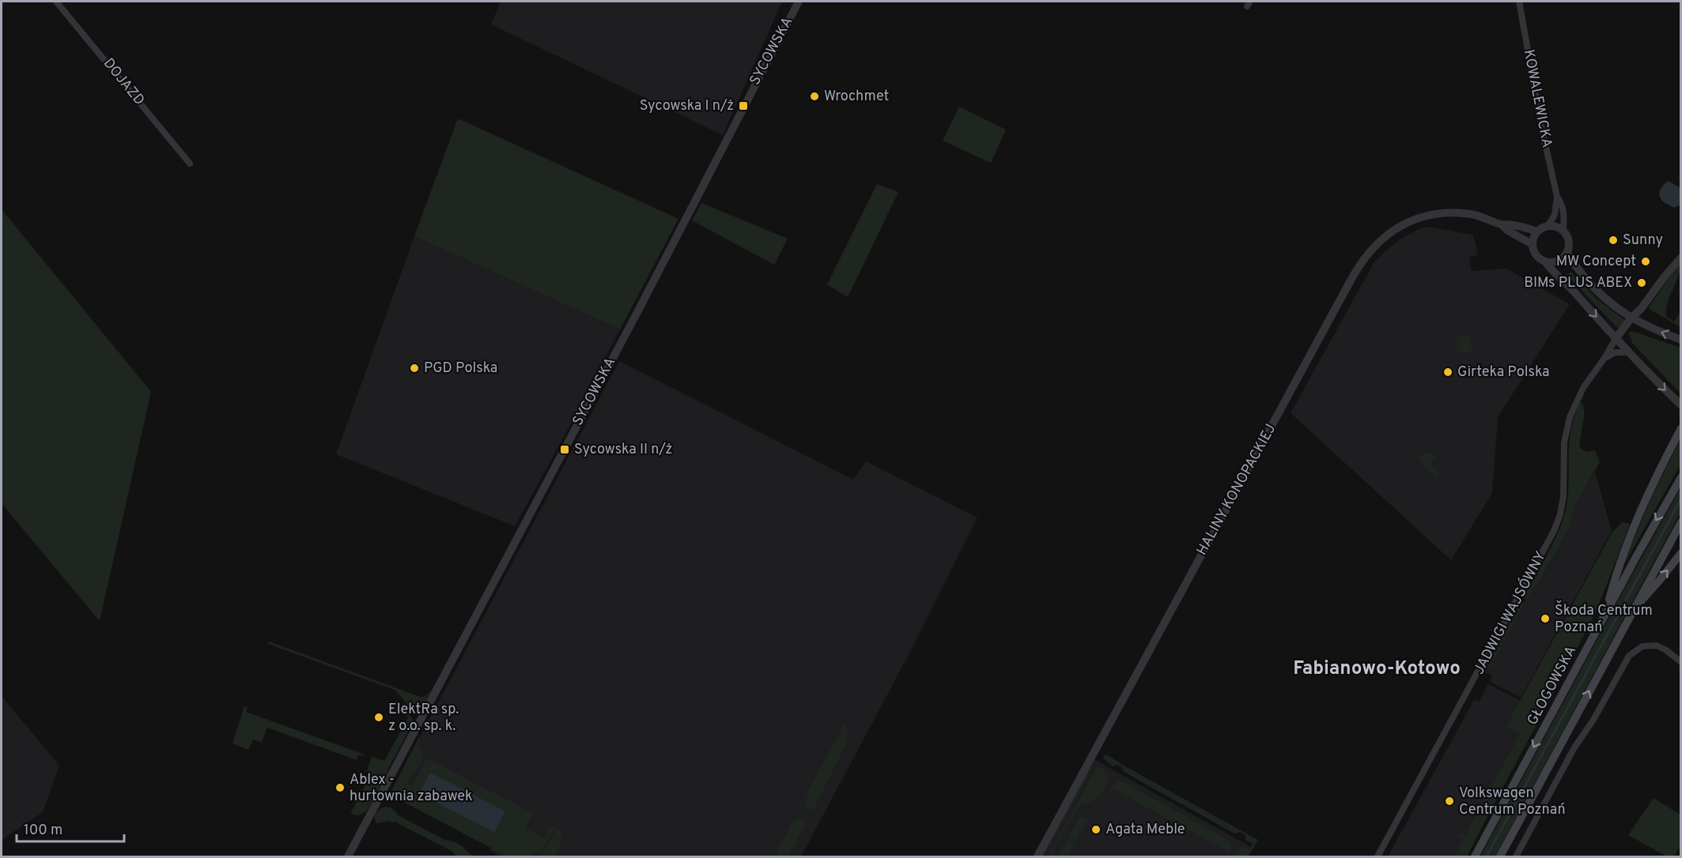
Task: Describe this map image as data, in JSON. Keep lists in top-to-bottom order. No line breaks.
{"streets":{"main road":["GŁOGOWSKA"],"street":["SYCOWSKA","DOJAZD","KOWALEWICKA","HALINY KONOPACKIEJ","JADWIGI WAJSÓWNY"]},"crossings":[["KOWALEWICKA","HALINY KONOPACKIEJ"]],"districts":["Fabianowo-Kotowo"],"places":{"other":["Wrochmet","Sunny","MW Concept","BIMs PLUS ABEX","PGD Polska","Girteka Polska","Škoda Centrum Poznań","ElektRa sp. z o.o. sp. k.","Ablex - hurtownia zabawek","Volkswagen Centrum Poznań","Agata Meble"],"transit":["Sycowska I n/ż","Sycowska II n/ż"]},"scale_bar":"100 m"}
